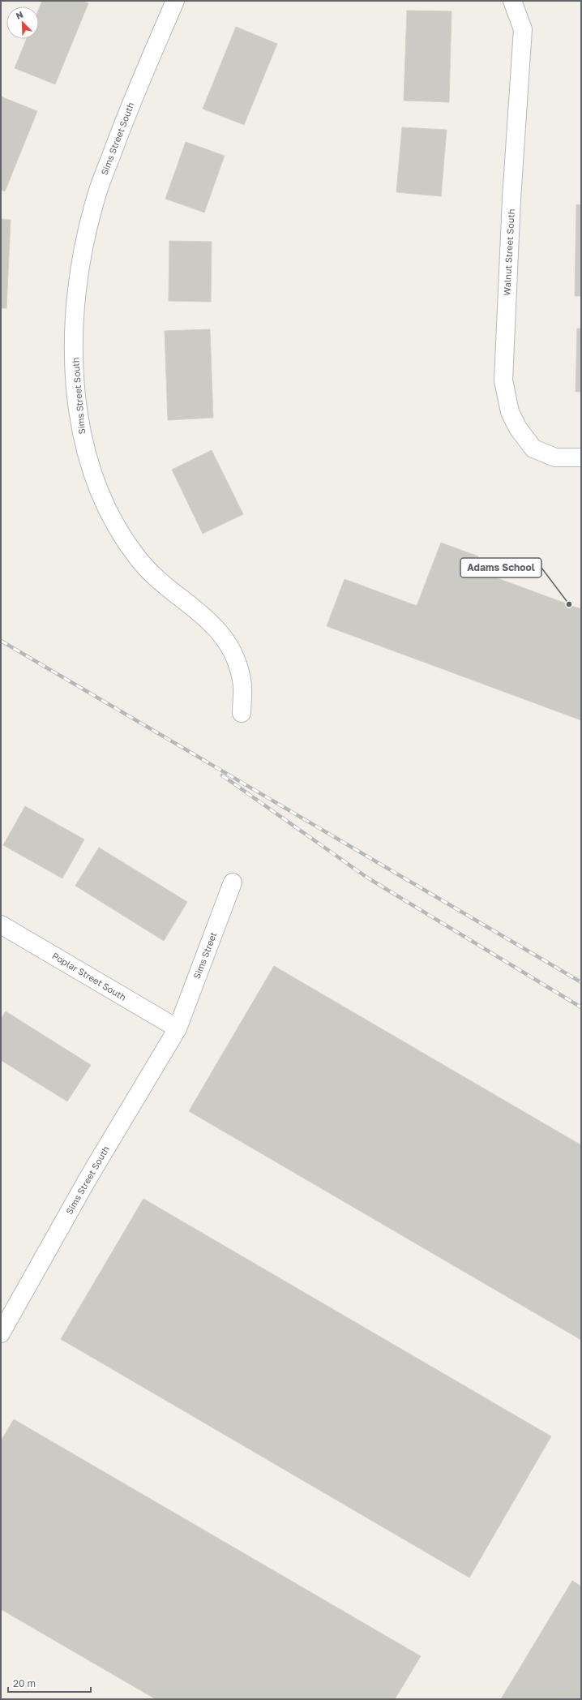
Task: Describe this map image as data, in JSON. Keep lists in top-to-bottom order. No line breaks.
{"streets":{"street":["Sims Street South","Walnut Street South","Sims Street","Poplar Street South"]},"crossings":[["Sims Street South","Sims Street"],["Sims Street South","Poplar Street South"],["Sims Street","Poplar Street South"]],"places":["Adams School"],"scale_bar":"20 m","north":"top left"}
